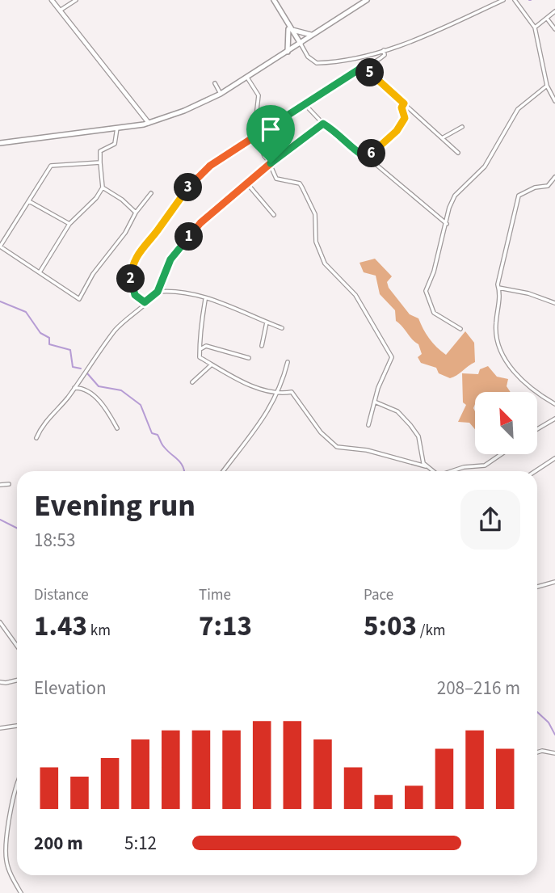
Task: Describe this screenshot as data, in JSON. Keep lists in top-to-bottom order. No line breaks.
{"north":"top left","page":{"pins":["5","6","3","1","2"],"heading":["Evening run","18:53"],"stats":[["Distance","1.43 km"],["Time","7:13"],["Pace","5:03 /km"]],"chart":["Elevation","208–216 m"],"list":[{"name":"200 m","note":"5:12"}]}}
